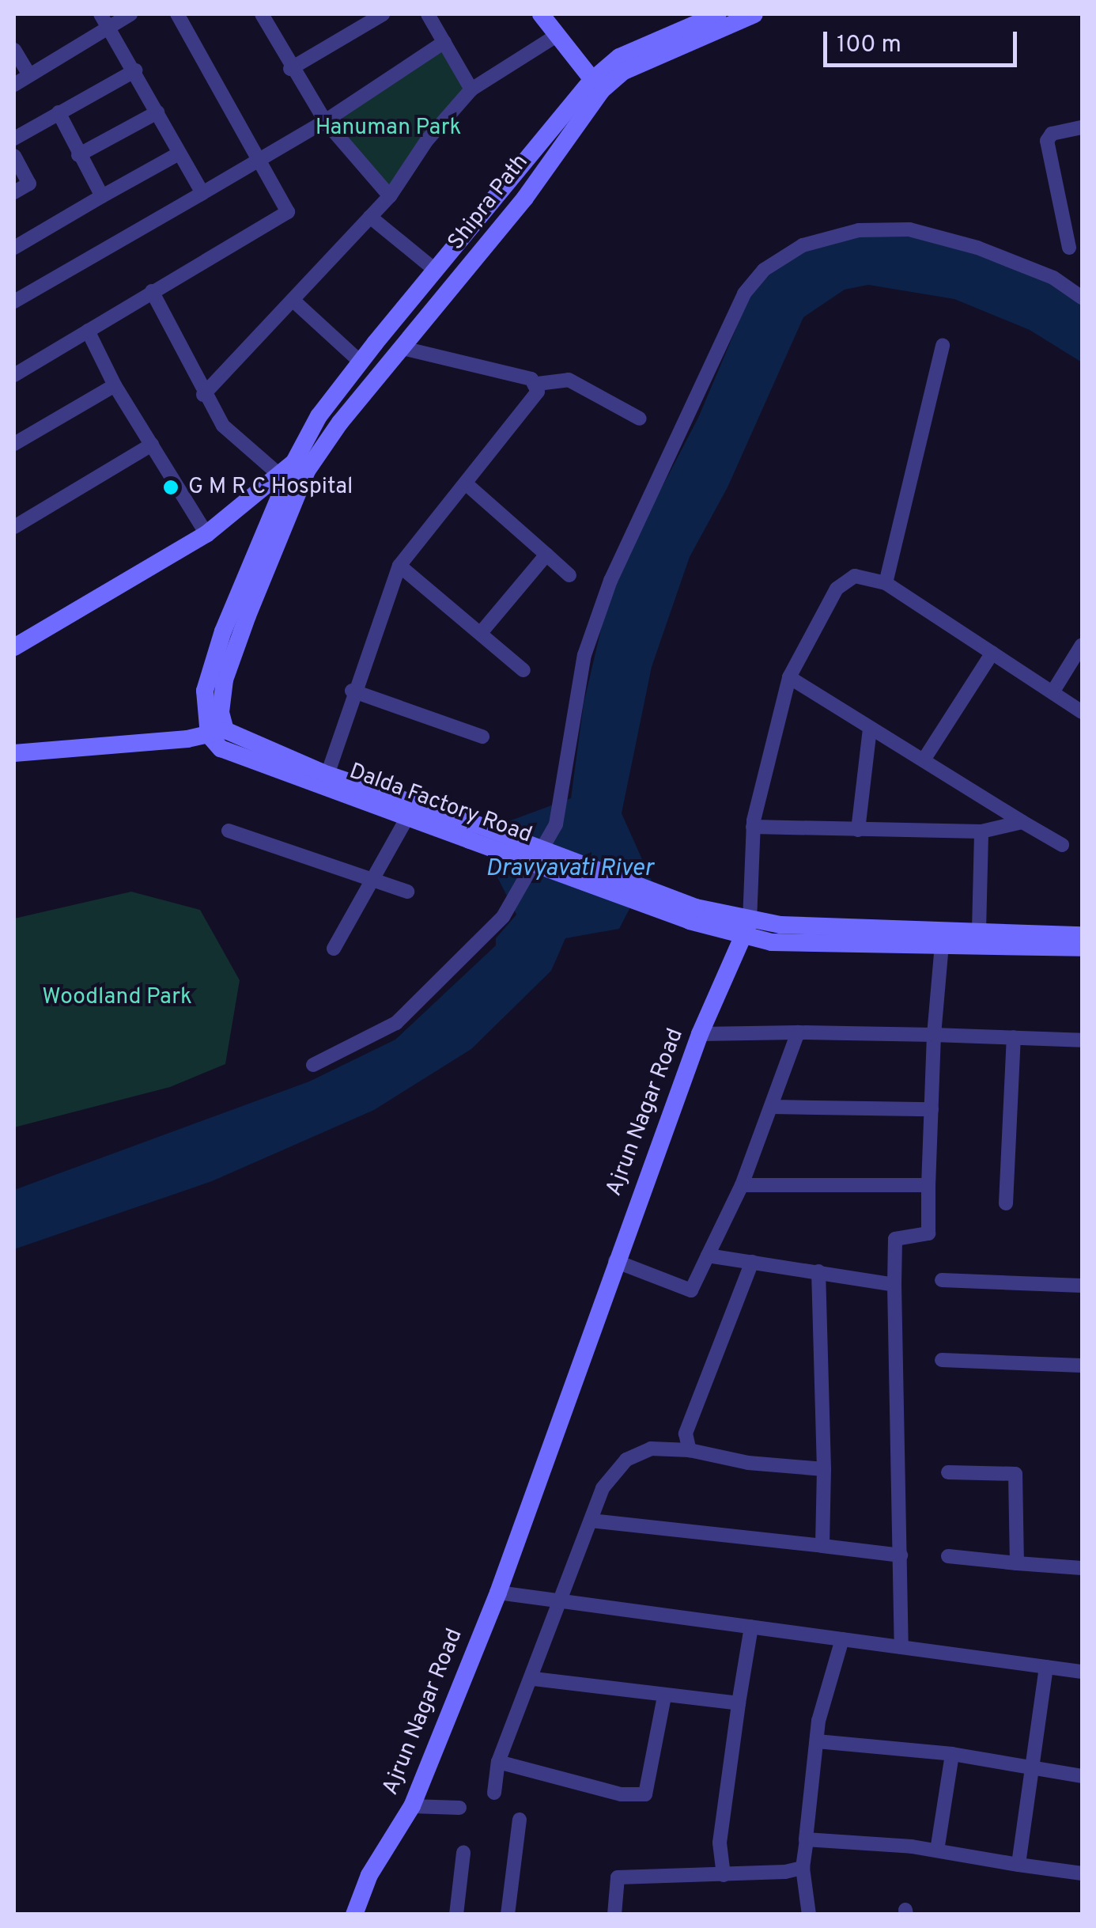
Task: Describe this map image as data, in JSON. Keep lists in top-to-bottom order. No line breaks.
{"streets":{"street":["Shipra Path","Dalda Factory Road","Ajrun Nagar Road"]},"crossings":[["Shipra Path","Dalda Factory Road"],["Dalda Factory Road","Ajrun Nagar Road"]],"water":["Dravyavati River"],"parks":["Hanuman Park","Woodland Park"],"places":["G M R C Hospital"],"scale_bar":"100 m"}
